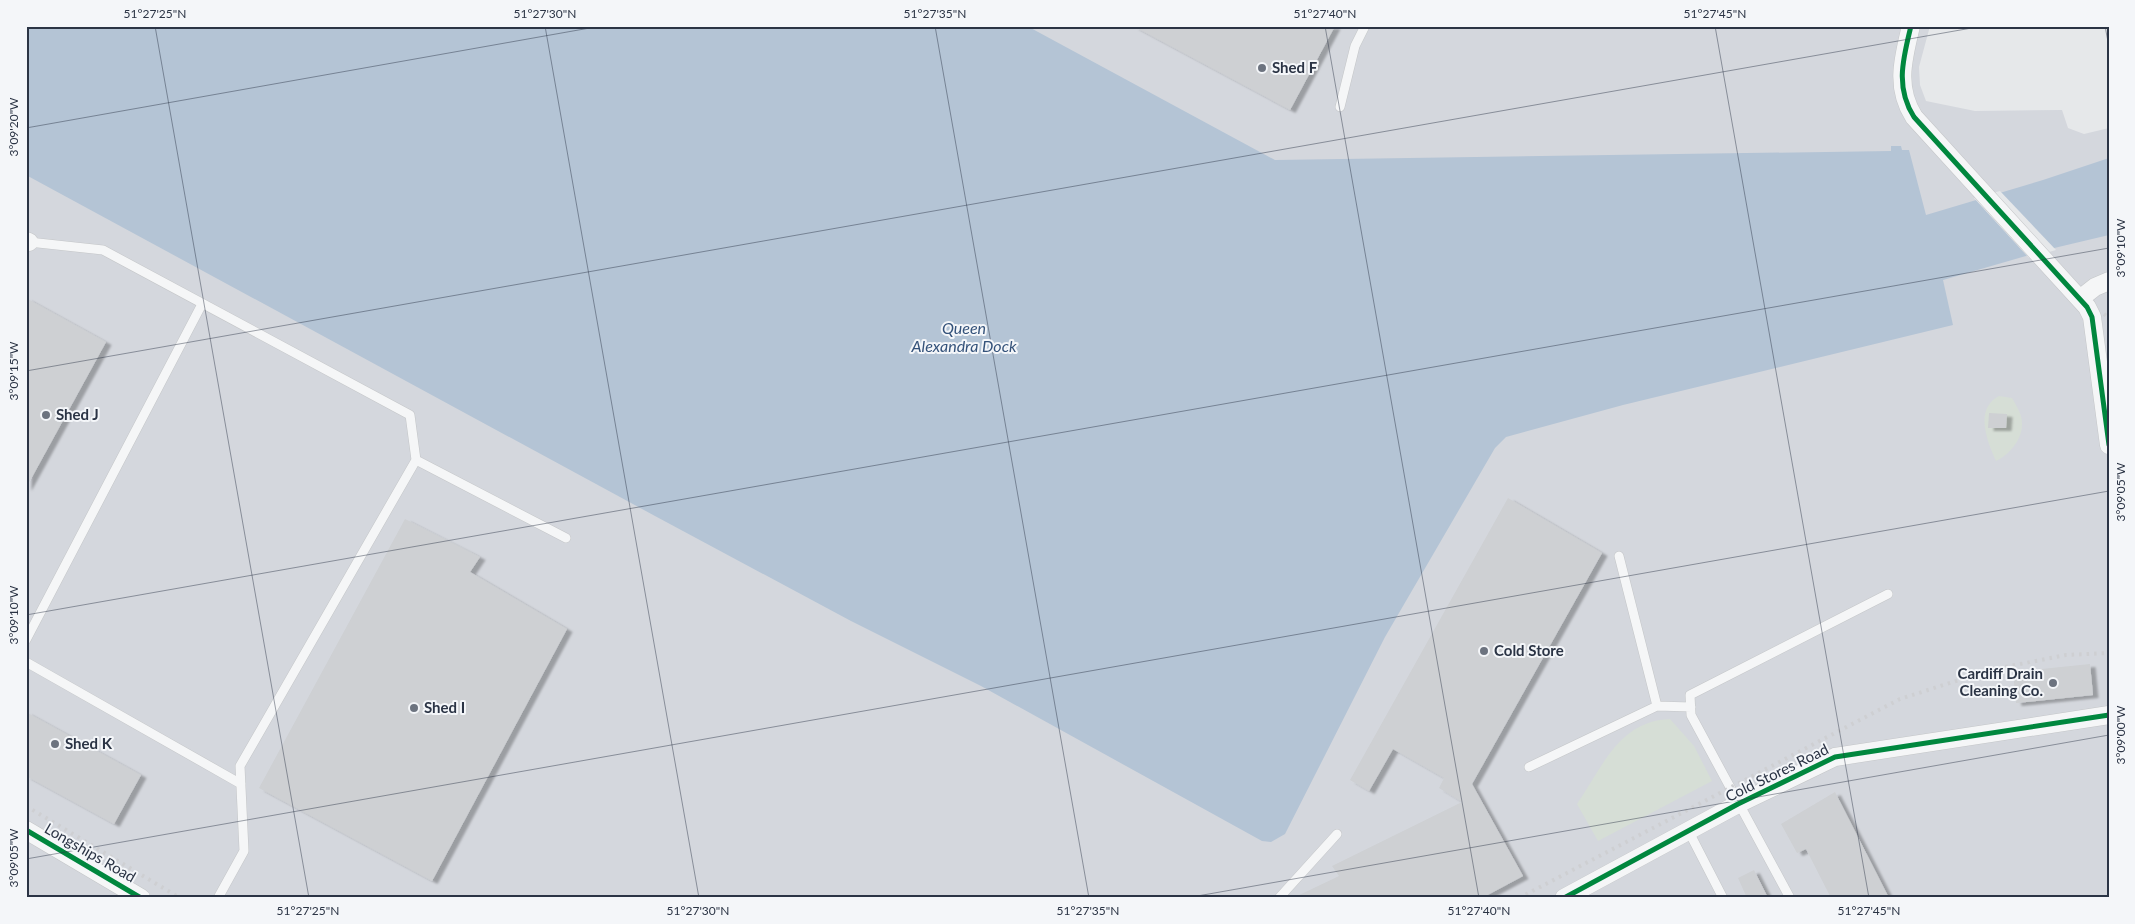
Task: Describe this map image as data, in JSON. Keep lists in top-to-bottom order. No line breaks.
{"streets":{"street":["Cold Stores Road","Longships Road"]},"water":["Queen Alexandra Dock"],"places":["Shed F","Shed J","Cold Store","Cardiff Drain Cleaning Co.","Shed I","Shed K"],"coordinates":["51°27'25\"N","51°27'30\"N","51°27'35\"N","51°27'40\"N","51°27'45\"N","3°09'20\"W","3°09'10\"W","3°09'15\"W","3°09'05\"W","3°09'00\"W"]}
